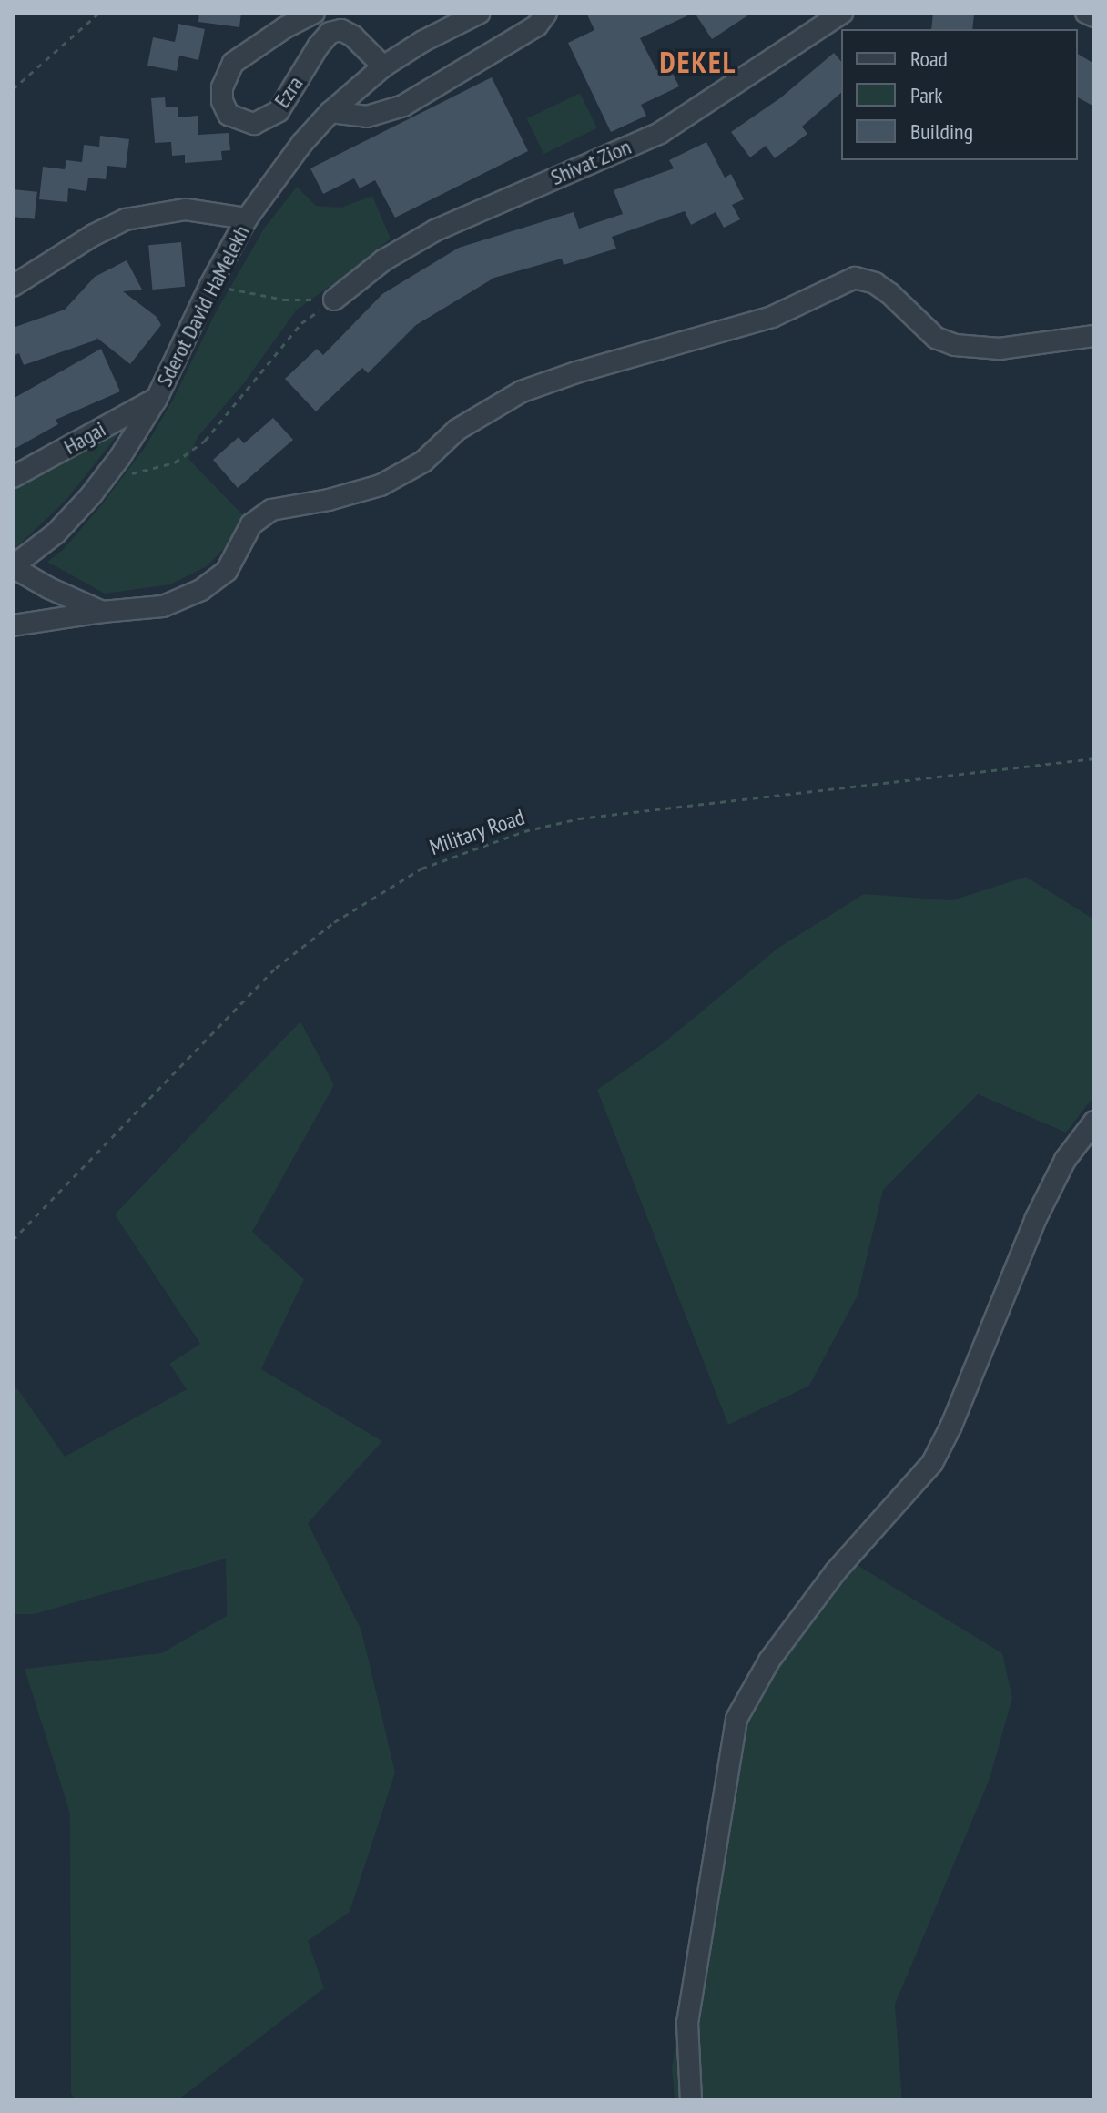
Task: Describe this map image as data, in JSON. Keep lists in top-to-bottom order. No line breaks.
{"streets":{"street":["Ezra","Shivat Zion","Sderot David HaMelekh","Hagai"],"path":["Military Road"]},"crossings":[["Ezra","Sderot David HaMelekh"],["Sderot David HaMelekh","Hagai"]],"districts":["DEKEL"],"legend":["Road","Park","Building"]}
